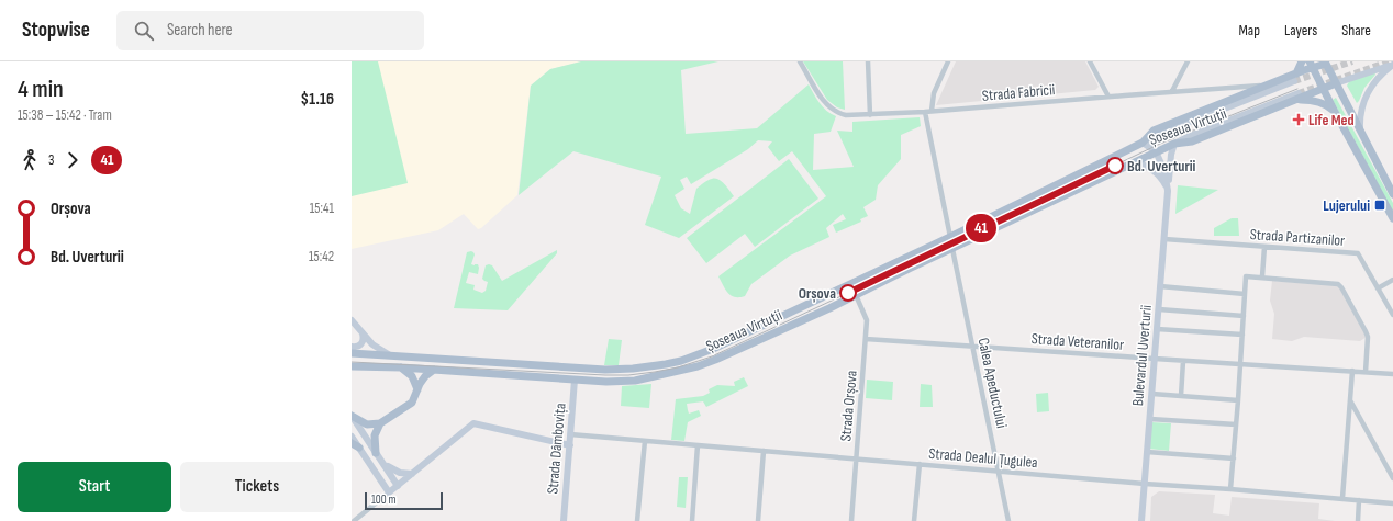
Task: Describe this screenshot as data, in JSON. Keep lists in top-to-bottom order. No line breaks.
{"streets":{"main road":["Șoseaua Virtuții","Bulevardul Uverturii","Strada Dâmbovița"],"street":["Strada Fabricii","Strada Partizanilor","Strada Veteranilor","Calea Apeductului","Strada Orșova","Strada Dealul Țugulea"]},"crossings":[["Strada Fabricii","Șoseaua Virtuții"],["Șoseaua Virtuții","Bulevardul Uverturii"],["Șoseaua Virtuții","Calea Apeductului"],["Șoseaua Virtuții","Strada Orșova"],["Șoseaua Virtuții","Strada Dâmbovița"],["Strada Partizanilor","Bulevardul Uverturii"],["Strada Veteranilor","Bulevardul Uverturii"],["Strada Veteranilor","Calea Apeductului"],["Strada Veteranilor","Strada Orșova"],["Bulevardul Uverturii","Strada Dealul Țugulea"],["Calea Apeductului","Strada Dealul Țugulea"],["Strada Orșova","Strada Dealul Țugulea"],["Strada Dâmbovița","Strada Dealul Țugulea"]],"places":{"health":["Life Med"],"other":["Bd. Uverturii","Orșova"],"transit":["Lujerului"]},"lines":["tram line 41"],"scale_bar":"100 m","page":{"header":"Stopwise","search":"Search here","nav":["Map","Layers","Share"],"heading":["4 min","15:38 – 15:42 · Tram","$1.16"],"on_map":"41","legs":["3","41"],"list":[{"name":"Orșova","value":"15:41"},{"name":"Bd. Uverturii","value":"15:42"}],"buttons":["Start","Tickets"],"scale":"100 m"}}
